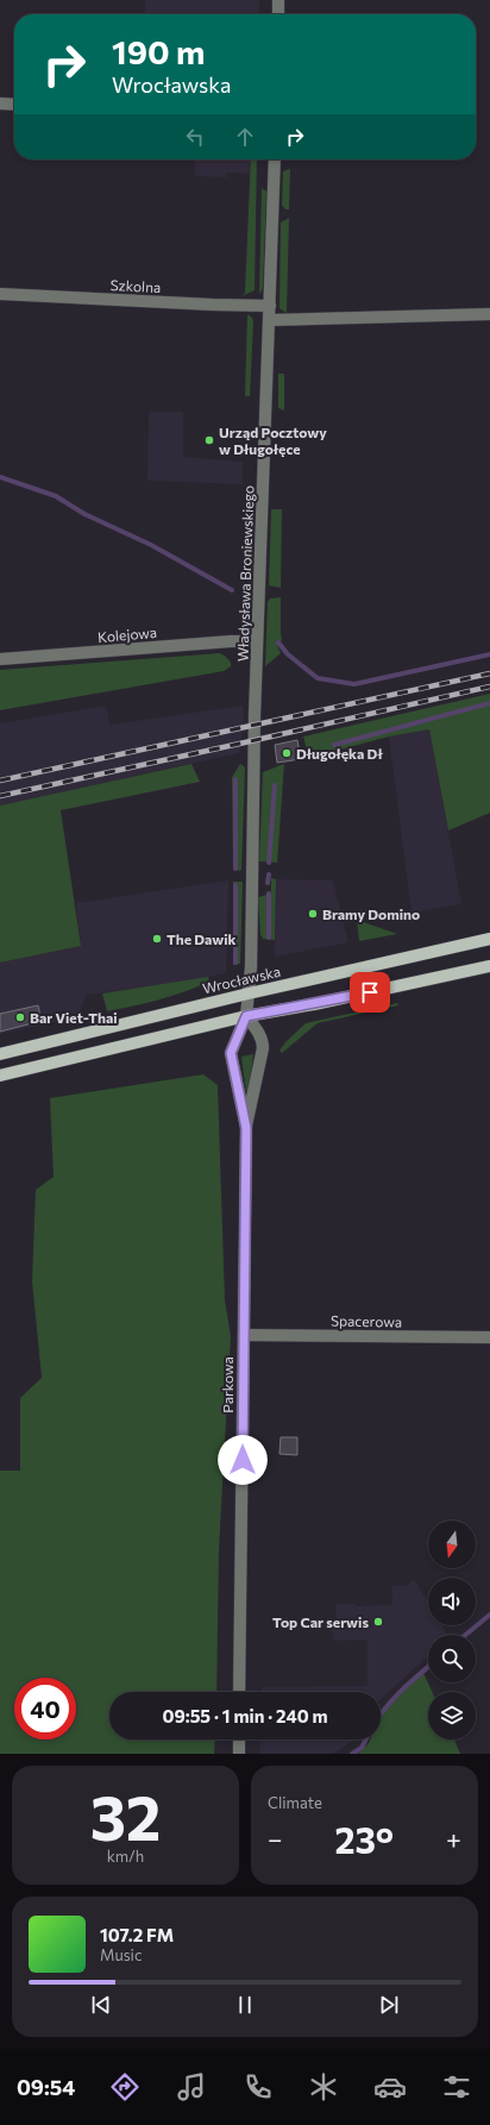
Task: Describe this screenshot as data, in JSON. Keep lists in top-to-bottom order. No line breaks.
{"streets":{"main road":["Wrocławska"],"street":["Szkolna","Władysława Broniewskiego","Kolejowa","Spacerowa","Parkowa"]},"crossings":[["Szkolna","Władysława Broniewskiego"],["Władysława Broniewskiego","Kolejowa"],["Władysława Broniewskiego","Wrocławska"],["Władysława Broniewskiego","Parkowa"],["Wrocławska","Parkowa"],["Spacerowa","Parkowa"]],"places":["Urząd Pocztowy w Długołęce","Długołęka Dł","Bramy Domino","The Dawik","Bar Viet-Thai","Top Car serwis"],"north":"bottom","page":{"turn":["190 m","Wrocławska"],"limit":"40","trip":"09:55 · 1 min · 240 m","tile":[["32","km/h"],"Climate"],"heat":["−","23°","+"],"song":["107.2 FM","Music"],"tabs":"09:54"}}
